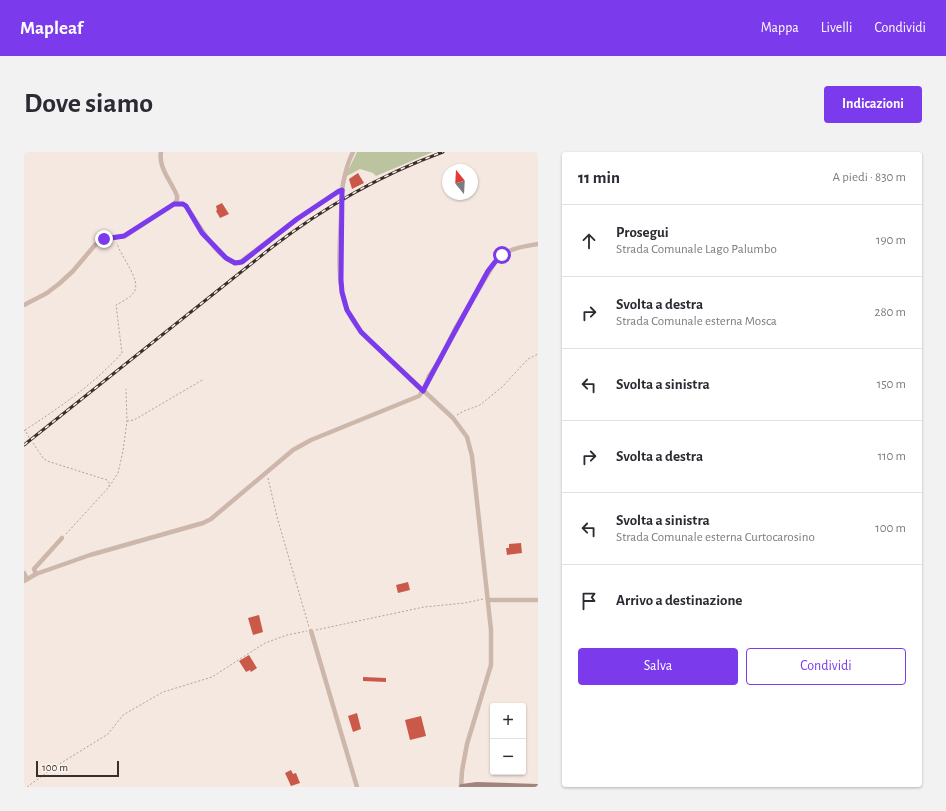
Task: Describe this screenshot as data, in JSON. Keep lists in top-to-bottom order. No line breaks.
{"scale_bar":"100 m","north":"top","page":{"header":"Mapleaf","nav":["Mappa","Livelli","Condividi"],"buttons":["Indicazioni",["Salva","Condividi"]],"title":"Dove siamo","heading":["11 min","A piedi · 830 m"],"list":[["Prosegui","Strada Comunale Lago Palumbo","190 m"],["Svolta a destra","Strada Comunale esterna Mosca","280 m"],["Svolta a sinistra","150 m"],["Svolta a destra","110 m"],["Svolta a sinistra","Strada Comunale esterna Curtocarosino","100 m"],"Arrivo a destinazione"],"map_buttons":["+","−"],"scale":"100 m"}}
